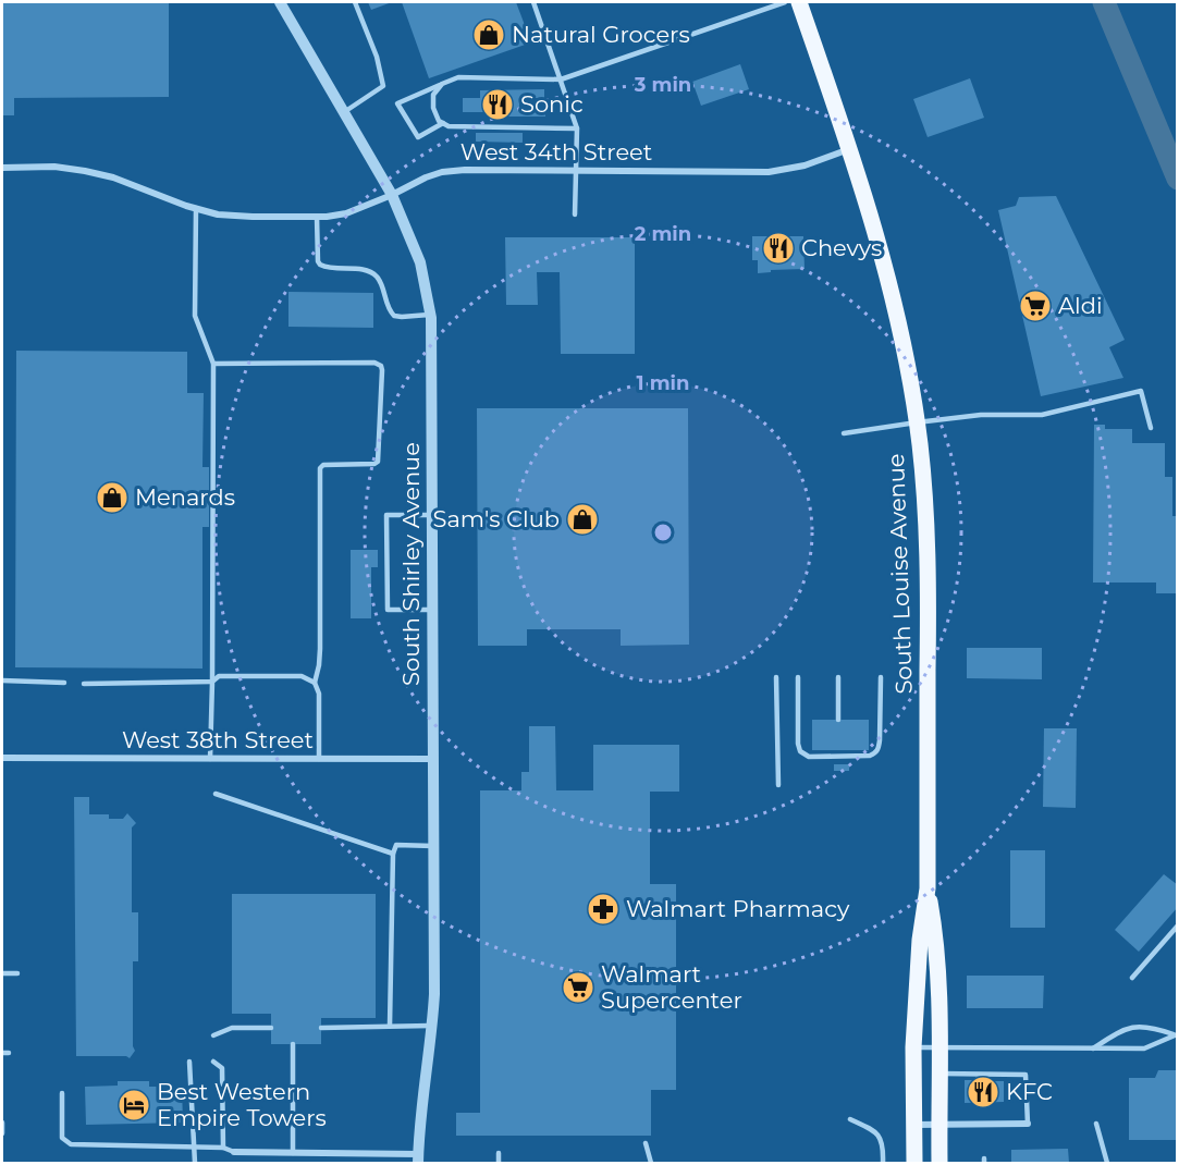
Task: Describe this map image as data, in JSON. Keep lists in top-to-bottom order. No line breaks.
{"streets":{"main road":["South Louise Avenue"],"street":["West 34th Street","South Shirley Avenue","West 38th Street"]},"crossings":[["West 34th Street","South Shirley Avenue"],["West 34th Street","South Louise Avenue"],["South Shirley Avenue","West 38th Street"]],"places":{"shop":["Natural Grocers","Menards","Sam's Club"],"restaurant":["Sonic","Chevys","KFC"],"supermarket":["Aldi","Walmart Supercenter"],"pharmacy":["Walmart Pharmacy"],"hotel":["Best Western Empire Towers"]},"rings":["3 min","2 min","1 min"]}
